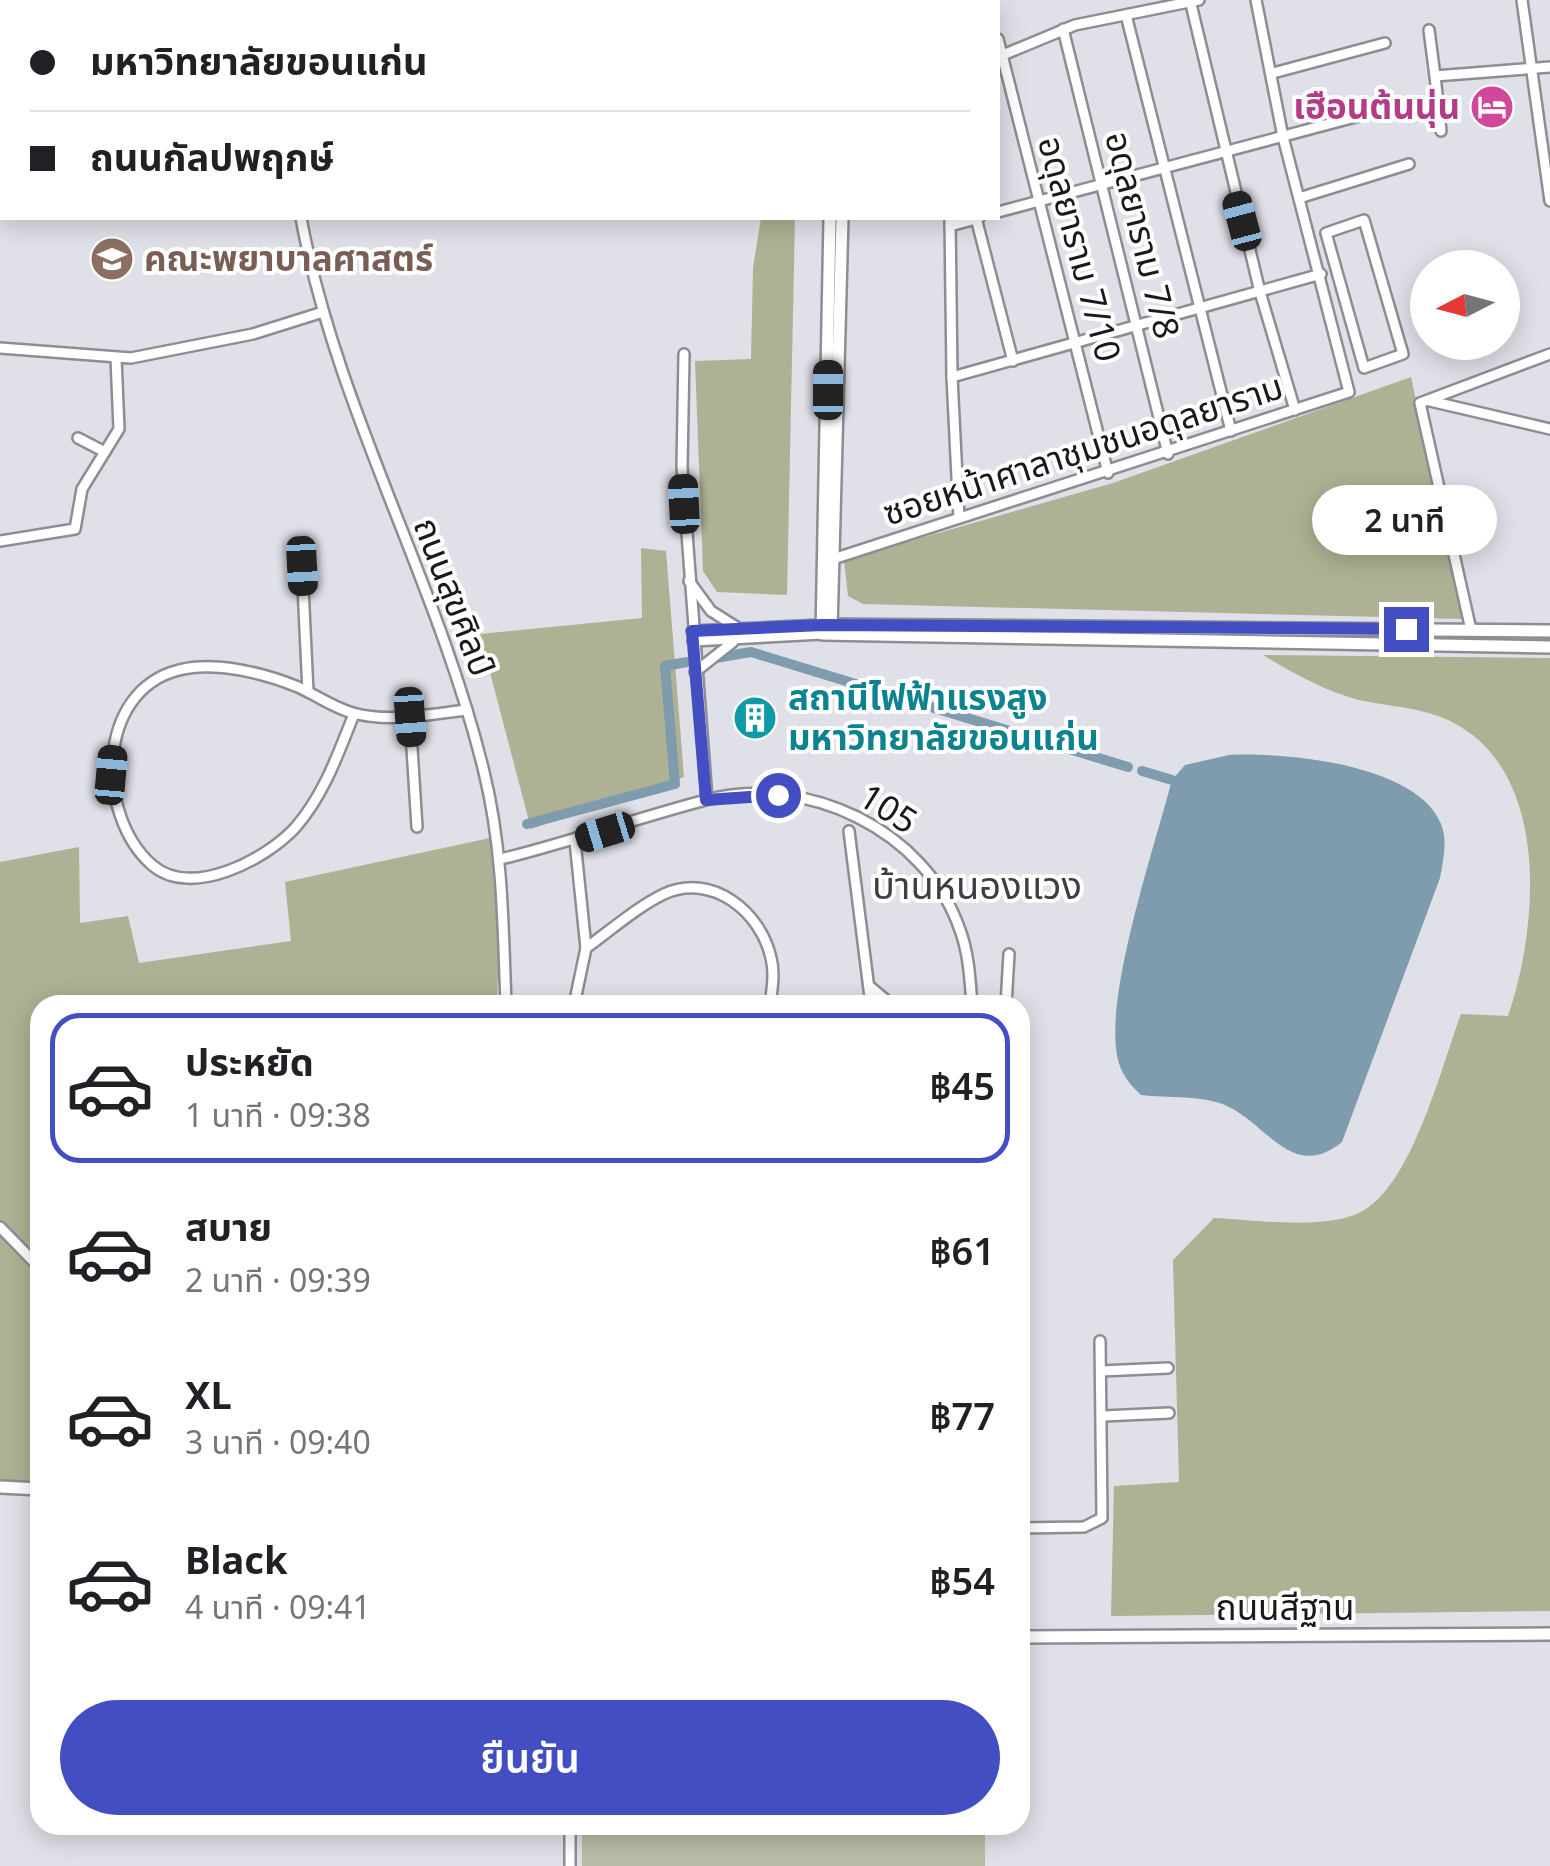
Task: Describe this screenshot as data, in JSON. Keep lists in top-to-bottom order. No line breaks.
{"streets":{"main road":["ถนนสีฐาน"],"street":["อดุลยาราม 7/8","อดุลยาราม 7/10","ซอยหน้าศาลาชุมชนอดุลยาราม","ถนนสุขศิลป์","105"]},"crossings":[["อดุลยาราม 7/8","ซอยหน้าศาลาชุมชนอดุลยาราม"],["อดุลยาราม 7/10","ซอยหน้าศาลาชุมชนอดุลยาราม"],["ถนนสุขศิลป์","105"]],"districts":["บ้านหนองแวง"],"places":{"hotel":["เฮือนต้นนุ่น"],"school or university":["คณะพยาบาลศาสตร์"],"building":["สถานีไฟฟ้าแรงสูง มหาวิทยาลัยขอนแก่น"]},"north":"left","page":{"banner":["มหาวิทยาลัยขอนแก่น","ถนนกัลปพฤกษ์"],"bubble":"2 นาที","list":[{"name":"ประหยัด","note":"1 นาที · 09:38","value":"฿45"},{"name":"สบาย","note":"2 นาที · 09:39","value":"฿61"},{"name":"XL","note":"3 นาที · 09:40","value":"฿77"},{"name":"Black","note":"4 นาที · 09:41","value":"฿54"}],"buttons":"ยืนยัน"}}
